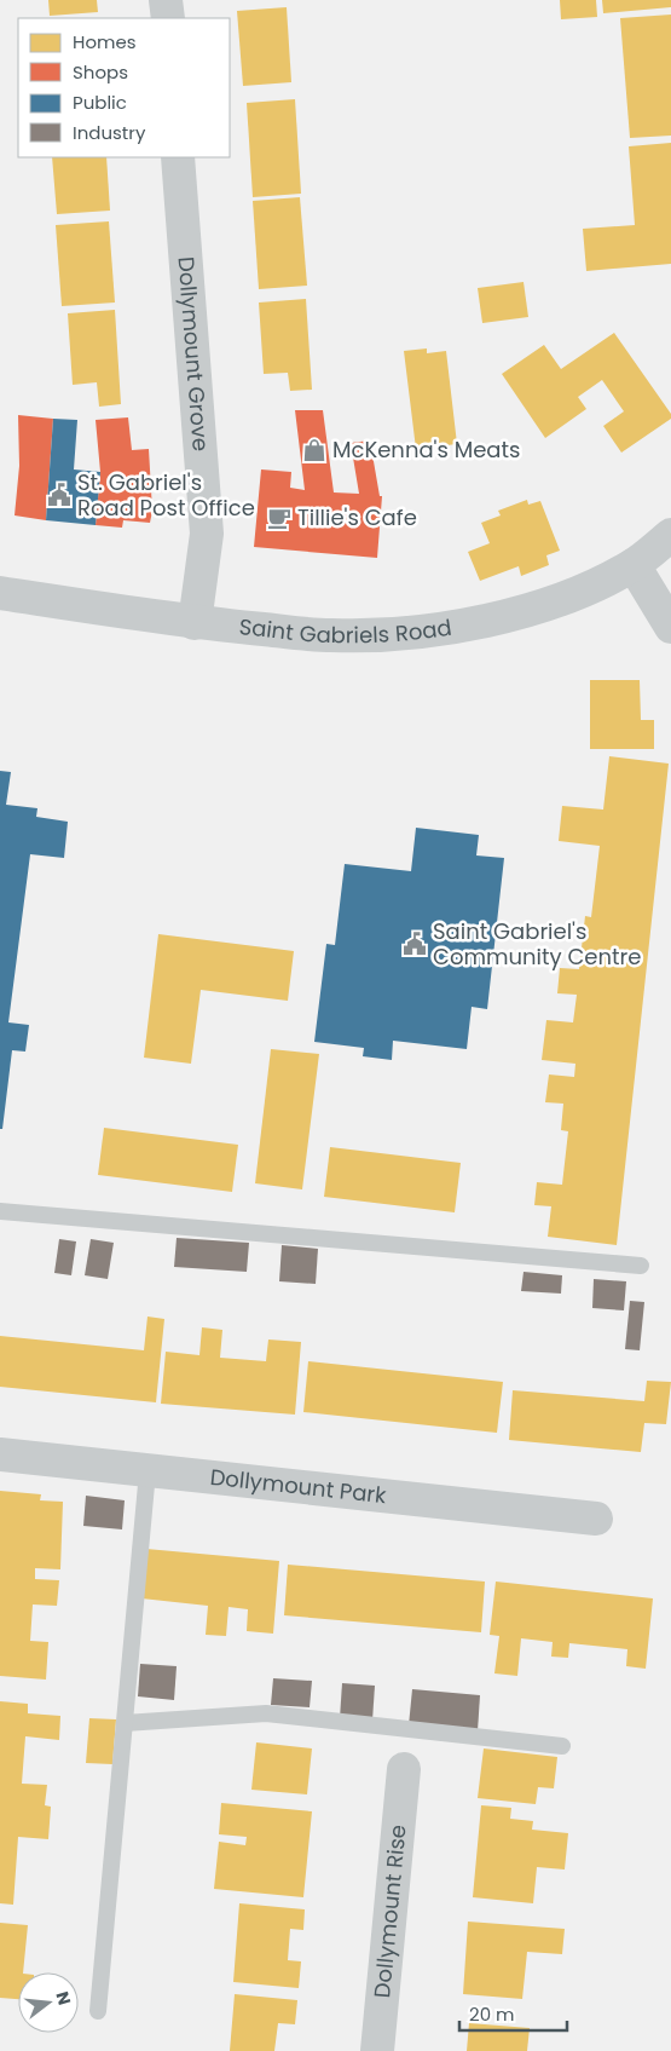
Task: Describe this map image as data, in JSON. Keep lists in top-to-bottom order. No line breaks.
{"streets":{"street":["Dollymount Grove","Saint Gabriels Road","Dollymount Park","Dollymount Rise"]},"crossings":[["Dollymount Grove","Saint Gabriels Road"]],"places":{"shop":["McKenna's Meats"],"public building":["St. Gabriel's Road Post Office","Saint Gabriel's Community Centre"],"cafe":["Tillie's Cafe"]},"legend":["Homes","Shops","Public","Industry"],"scale_bar":"20 m","north":"right"}
